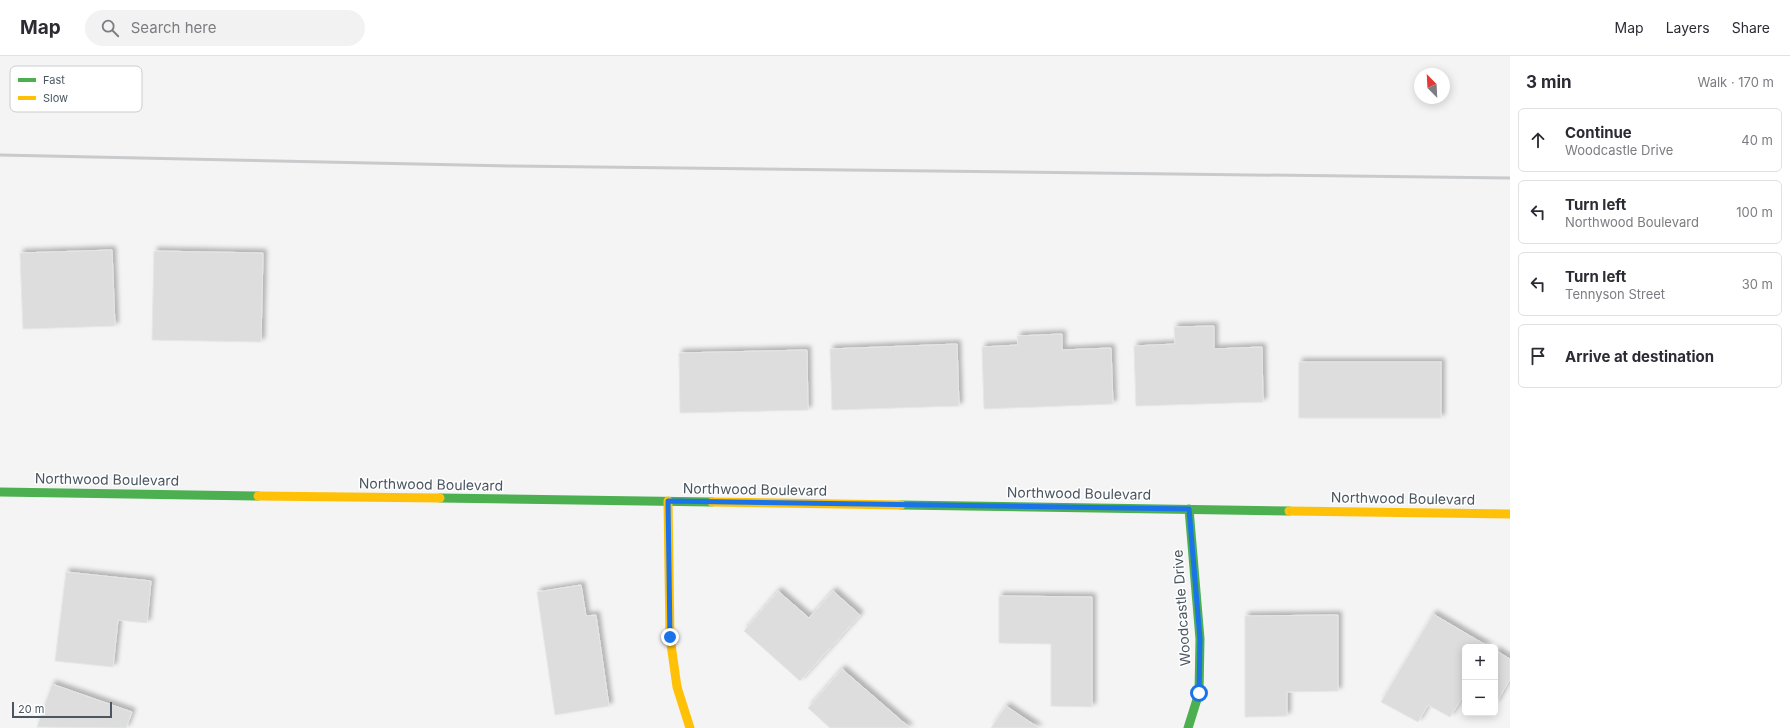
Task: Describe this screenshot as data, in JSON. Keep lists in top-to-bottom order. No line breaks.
{"streets":{"street":["Northwood Boulevard","Woodcastle Drive"]},"crossings":[["Northwood Boulevard","Woodcastle Drive"]],"legend":["Fast","Slow"],"scale_bar":"20 m","north":"top left","page":{"header":"Map","search":"Search here","nav":["Map","Layers","Share"],"heading":["3 min","Walk · 170 m"],"list":[["Continue","Woodcastle Drive","40 m"],["Turn left","Northwood Boulevard","100 m"],["Turn left","Tennyson Street","30 m"],"Arrive at destination"],"map_buttons":["+","−"],"scale":"20 m"}}
